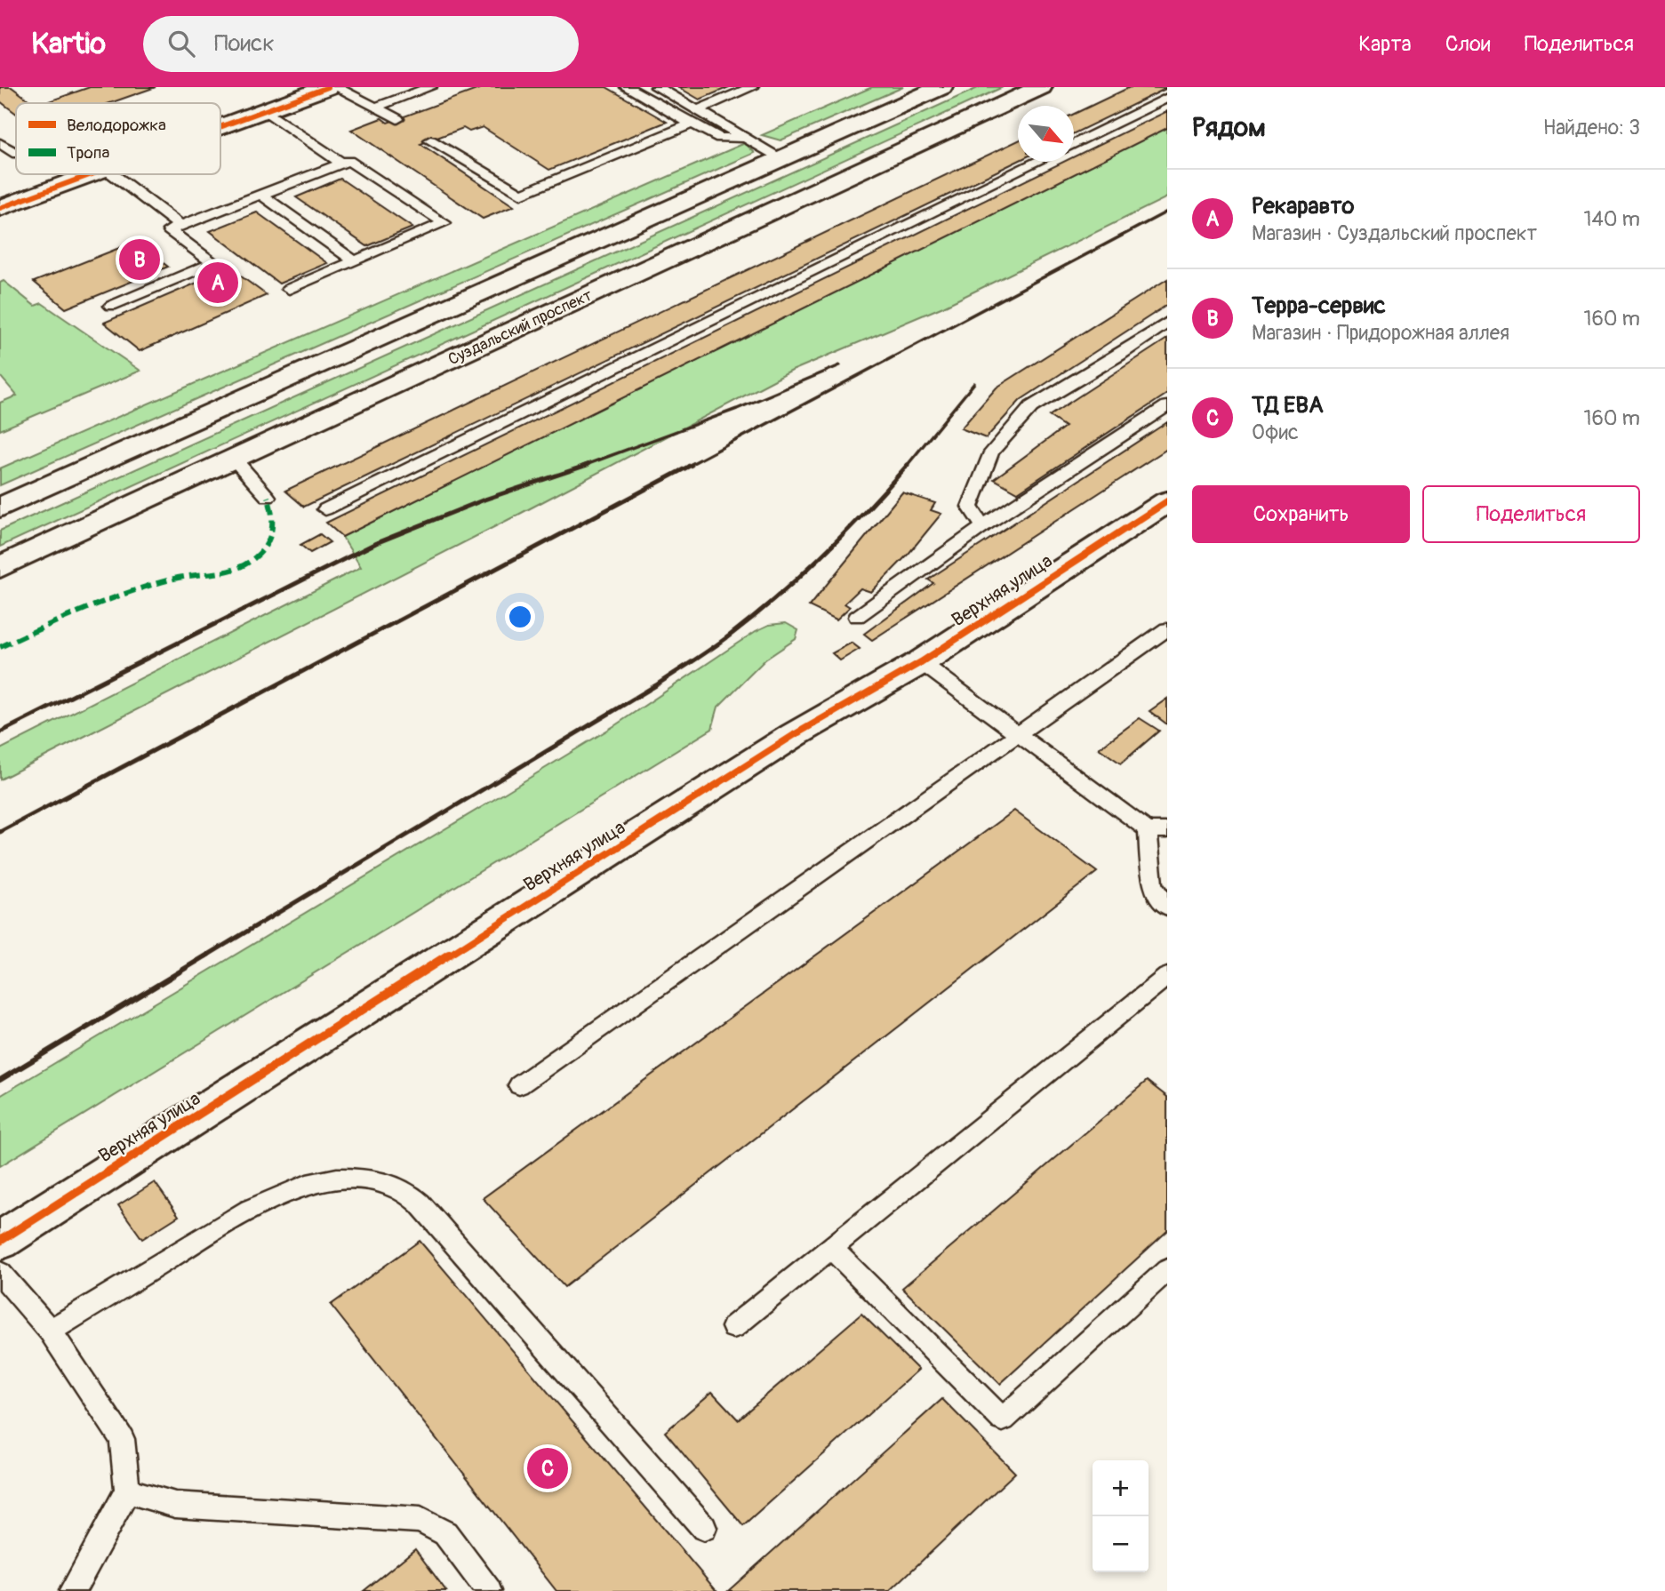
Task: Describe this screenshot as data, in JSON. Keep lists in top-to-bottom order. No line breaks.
{"streets":{"main road":["Суздальский проспект","Верхняя улица"]},"legend":["Велодорожка","Тропа"],"north":"bottom right","page":{"header":"Kartio","search":"Поиск","nav":["Карта","Слои","Поделиться"],"heading":["Рядом","Найдено: 3"],"list":[{"mark":"A","name":"Рекаравто","note":"Магазин · Суздальский проспект","value":"140 m"},{"mark":"B","name":"Терра-сервис","note":"Магазин · Придорожная аллея","value":"160 m"},{"mark":"C","name":"ТД ЕВА","note":"Офис","value":"160 m"}],"pins":["B","A","C"],"buttons":["Сохранить","Поделиться"],"map_buttons":["+","−"]}}
